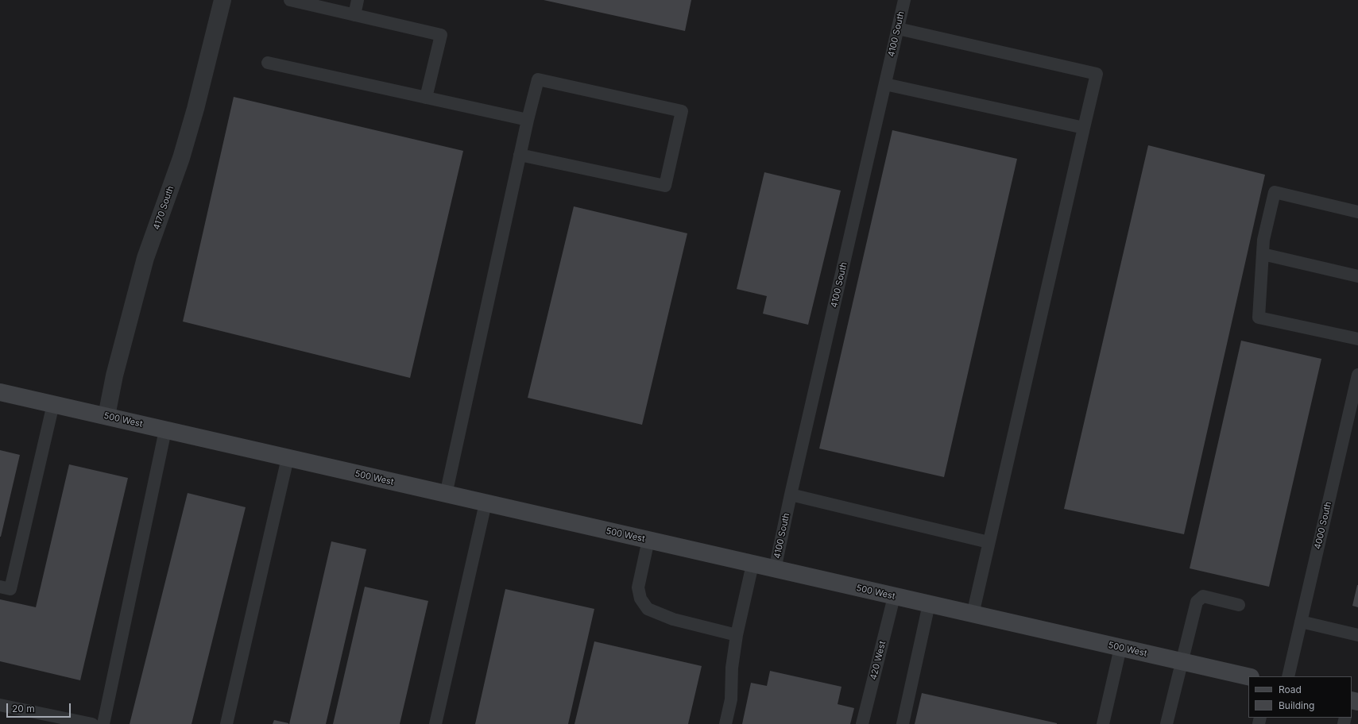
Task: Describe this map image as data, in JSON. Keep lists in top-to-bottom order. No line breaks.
{"streets":{"main road":["500 West"],"street":["4170 South"],"lane":["4100 South","4000 South","420 West"]},"crossings":[["4100 South","500 West"],["4170 South","500 West"],["500 West","420 West"]],"legend":["Road","Building"],"scale_bar":"20 m"}
